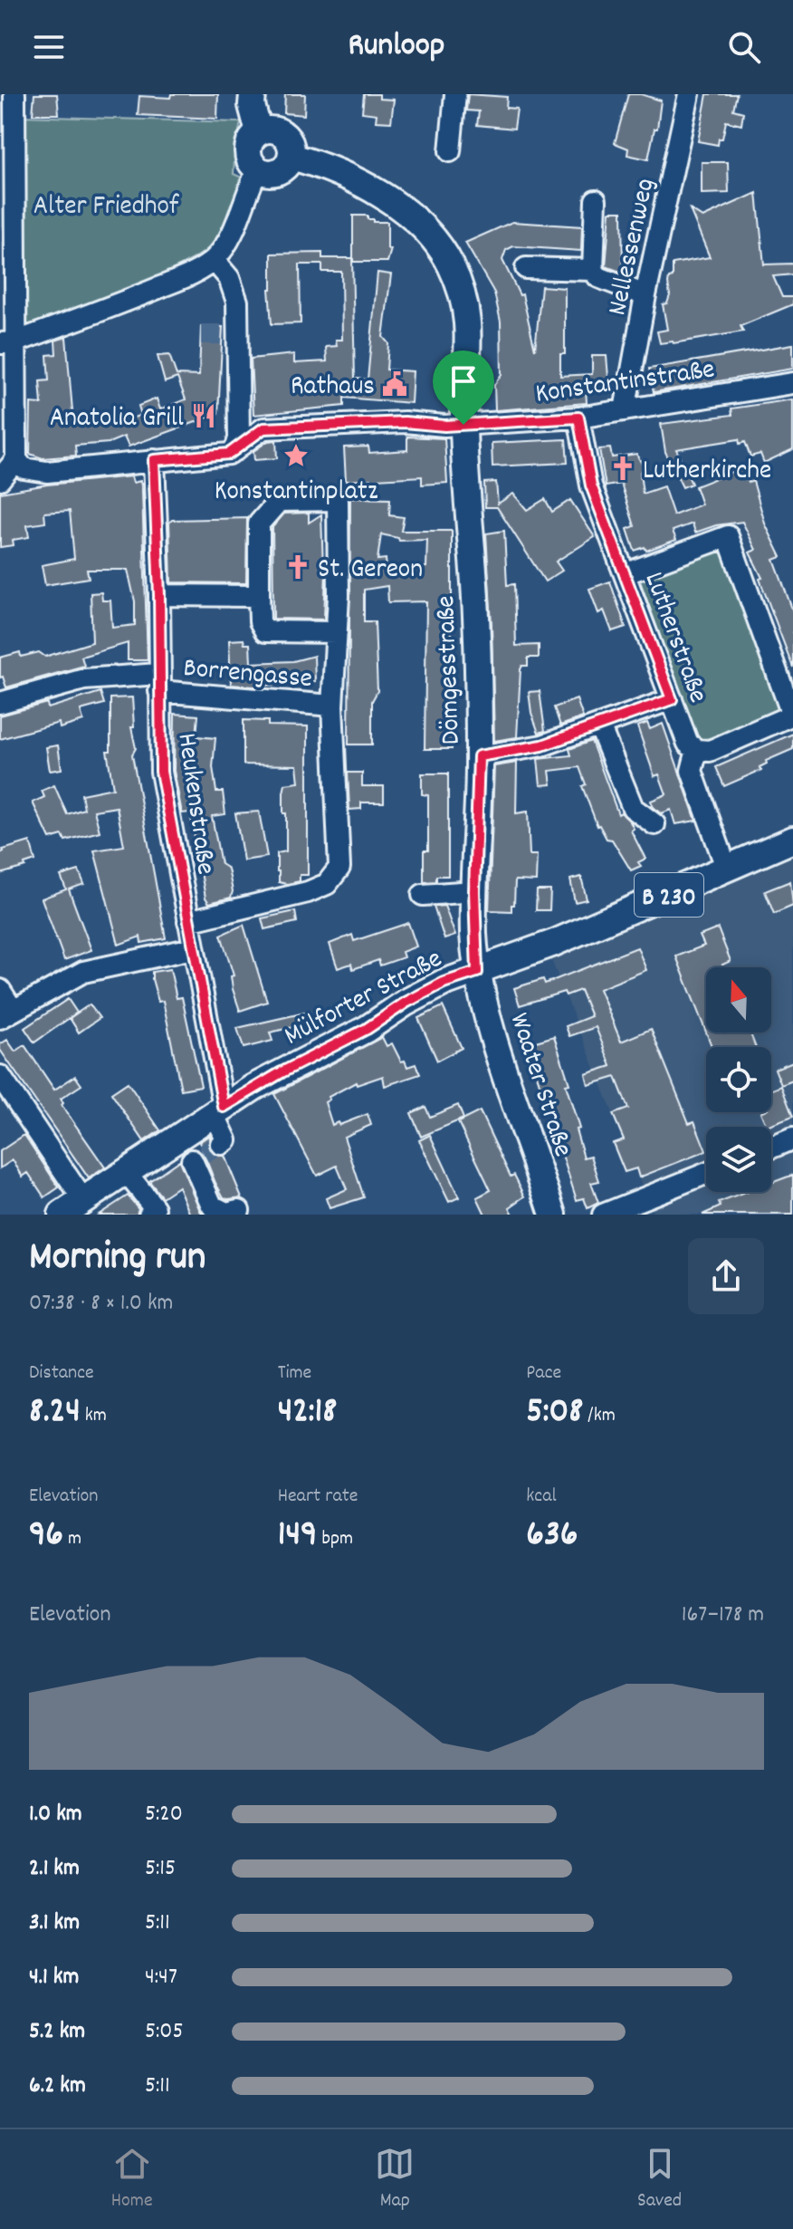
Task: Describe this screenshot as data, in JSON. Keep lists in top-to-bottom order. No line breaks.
{"streets":{"main road":["Dömgesstraße","B 230","Mülforter Straße","Waater Straße"],"street":["Nellessenweg","Konstantinstraße","Lutherstraße","Borrengasse","Heukenstraße"]},"crossings":[["Nellessenweg","Konstantinstraße"],["Konstantinstraße","Lutherstraße"],["Konstantinstraße","Dömgesstraße"],["Dömgesstraße","Mülforter Straße"],["Dömgesstraße","Waater Straße"],["Borrengasse","Heukenstraße"],["Heukenstraße","Mülforter Straße"],["Mülforter Straße","Waater Straße"]],"parks":["Alter Friedhof"],"places":{"public building":["Rathaus"],"restaurant":["Anatolia Grill"],"place":["Konstantinplatz"],"church":["Lutherkirche","St. Gereon"]},"north":"top","page":{"header":"Runloop","heading":["Morning run","07:38 · 8 × 1.0 km"],"stats":[["Distance","8.24 km"],["Time","42:18"],["Pace","5:08 /km"],["Elevation","96 m"],["Heart rate","149 bpm"],["kcal","636"]],"chart":["Elevation","167–178 m"],"list":[{"name":"1.0 km","note":"5:20"},{"name":"2.1 km","note":"5:15"},{"name":"3.1 km","note":"5:11"},{"name":"4.1 km","note":"4:47"},{"name":"5.2 km","note":"5:05"},{"name":"6.2 km","note":"5:11"}],"tabs":["Home","Map","Saved"]}}
